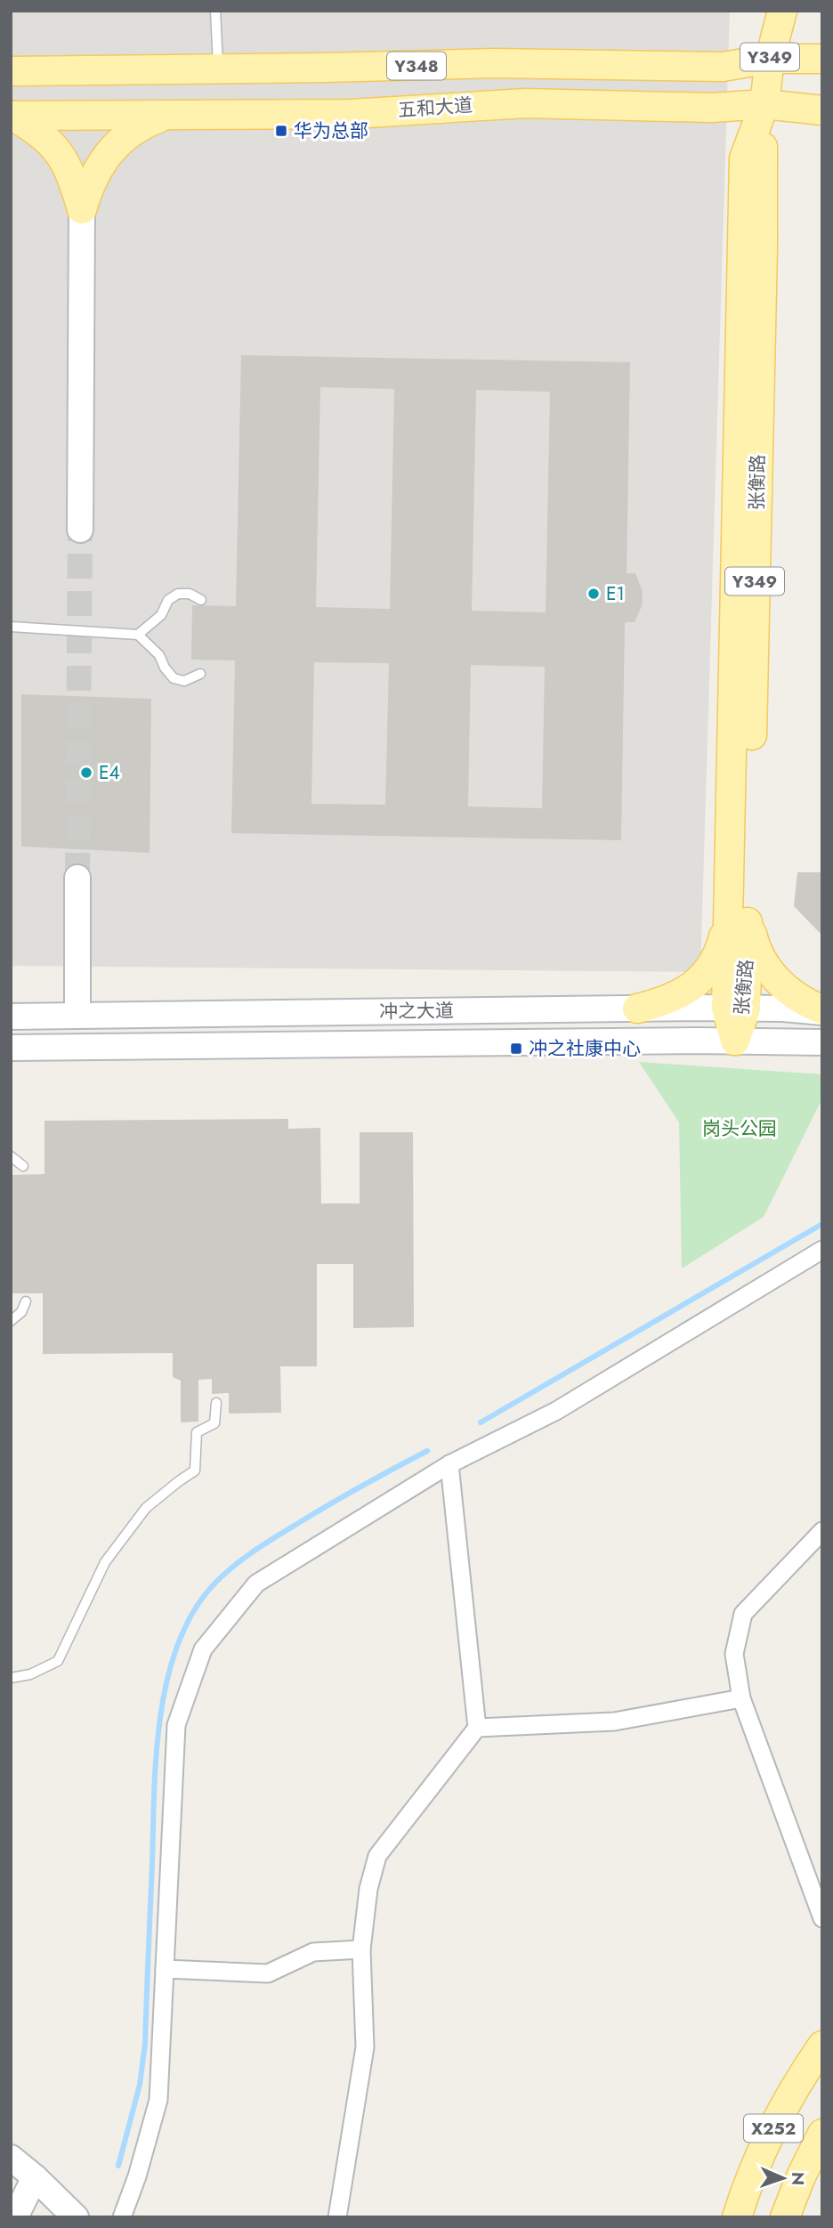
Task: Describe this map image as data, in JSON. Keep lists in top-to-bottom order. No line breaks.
{"streets":{"main road":["Y349","Y348","五和大道","张衡路","冲之大道","X252"]},"crossings":[["Y348","张衡路"],["五和大道","张衡路"],["张衡路","冲之大道"]],"parks":["岗头公园"],"places":{"transit":["华为总部","冲之社康中心"],"other":["E1","E4"]},"north":"right"}
